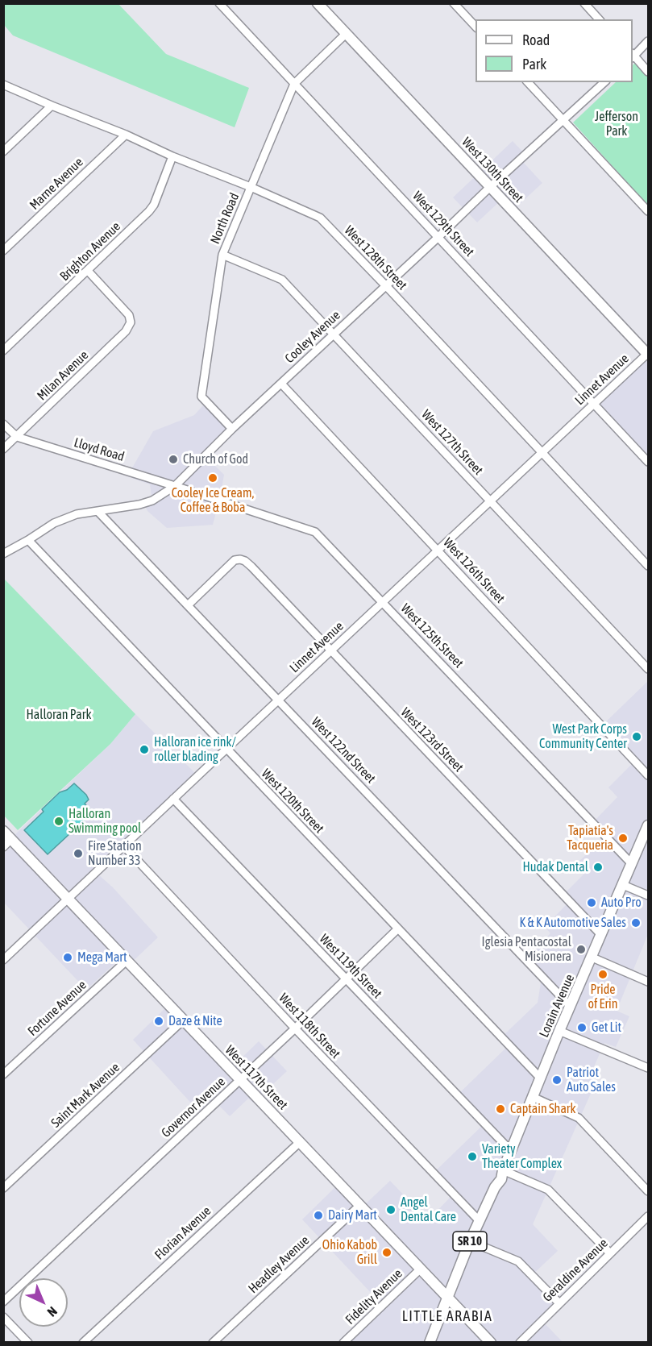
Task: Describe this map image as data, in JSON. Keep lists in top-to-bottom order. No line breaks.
{"streets":{"main road":["West 130th Street","Lorain Avenue","West 117th Street","SR 10"],"street":["Marne Avenue","North Road","West 129th Street","Brighton Avenue","West 128th Street","Cooley Avenue","Milan Avenue","Linnet Avenue","West 127th Street","Lloyd Road","West 126th Street","West 125th Street","West 123rd Street","West 122nd Street","West 120th Street","West 119th Street","Fortune Avenue","West 118th Street","Saint Mark Avenue","Governor Avenue","Florian Avenue","Headley Avenue","Geraldine Avenue","Fidelity Avenue"]},"crossings":[["West 130th Street","North Road"],["West 130th Street","Cooley Avenue"],["West 130th Street","Linnet Avenue"],["Marne Avenue","West 128th Street"],["North Road","West 129th Street"],["North Road","West 128th Street"],["North Road","Cooley Avenue"],["North Road","West 127th Street"],["West 129th Street","Cooley Avenue"],["West 129th Street","Linnet Avenue"],["Brighton Avenue","West 128th Street"],["Brighton Avenue","Milan Avenue"],["West 128th Street","Cooley Avenue"],["West 128th Street","Linnet Avenue"],["Cooley Avenue","West 127th Street"],["Cooley Avenue","Lloyd Road"],["Cooley Avenue","West 126th Street"],["Cooley Avenue","West 125th Street"],["Cooley Avenue","West 122nd Street"],["Cooley Avenue","West 120th Street"],["Milan Avenue","Lloyd Road"],["Linnet Avenue","West 127th Street"],["Linnet Avenue","West 126th Street"],["Linnet Avenue","West 125th Street"],["Linnet Avenue","West 123rd Street"],["Linnet Avenue","West 122nd Street"],["Linnet Avenue","West 120th Street"],["Linnet Avenue","West 119th Street"],["Linnet Avenue","West 118th Street"],["Linnet Avenue","West 117th Street"],["Lloyd Road","West 125th Street"],["West 125th Street","Lorain Avenue"],["West 123rd Street","West 122nd Street"],["West 123rd Street","Lorain Avenue"],["West 122nd Street","Lorain Avenue"],["West 120th Street","Lorain Avenue"],["West 120th Street","Governor Avenue"],["West 119th Street","Lorain Avenue"],["West 119th Street","Governor Avenue"],["Lorain Avenue","West 118th Street"],["Lorain Avenue","West 117th Street"],["Fortune Avenue","West 117th Street"],["West 118th Street","Governor Avenue"],["West 117th Street","Saint Mark Avenue"],["West 117th Street","Governor Avenue"],["West 117th Street","Florian Avenue"],["West 117th Street","Headley Avenue"],["West 117th Street","Fidelity Avenue"]],"districts":["LITTLE ARABIA"],"parks":["Jefferson Park","Halloran Park"],"places":["Church of God","Cooley Ice Cream, Coffee & Boba","West Park Corps Community Center","Halloran ice rink/ roller blading","Halloran Swimming pool","Tapiatia's Tacqueria","Fire Station Number 33","Hudak Dental","Auto Pro","K & K Automotive Sales","Iglesia Pentacostal Misionera","Mega Mart","Pride of Erin","Daze & Nite","Get Lit","Patriot Auto Sales","Captain Shark","Variety Theater Complex","Angel Dental Care","Dairy Mart","Ohio Kabob Grill"],"legend":["Road","Park"],"north":"bottom right"}
